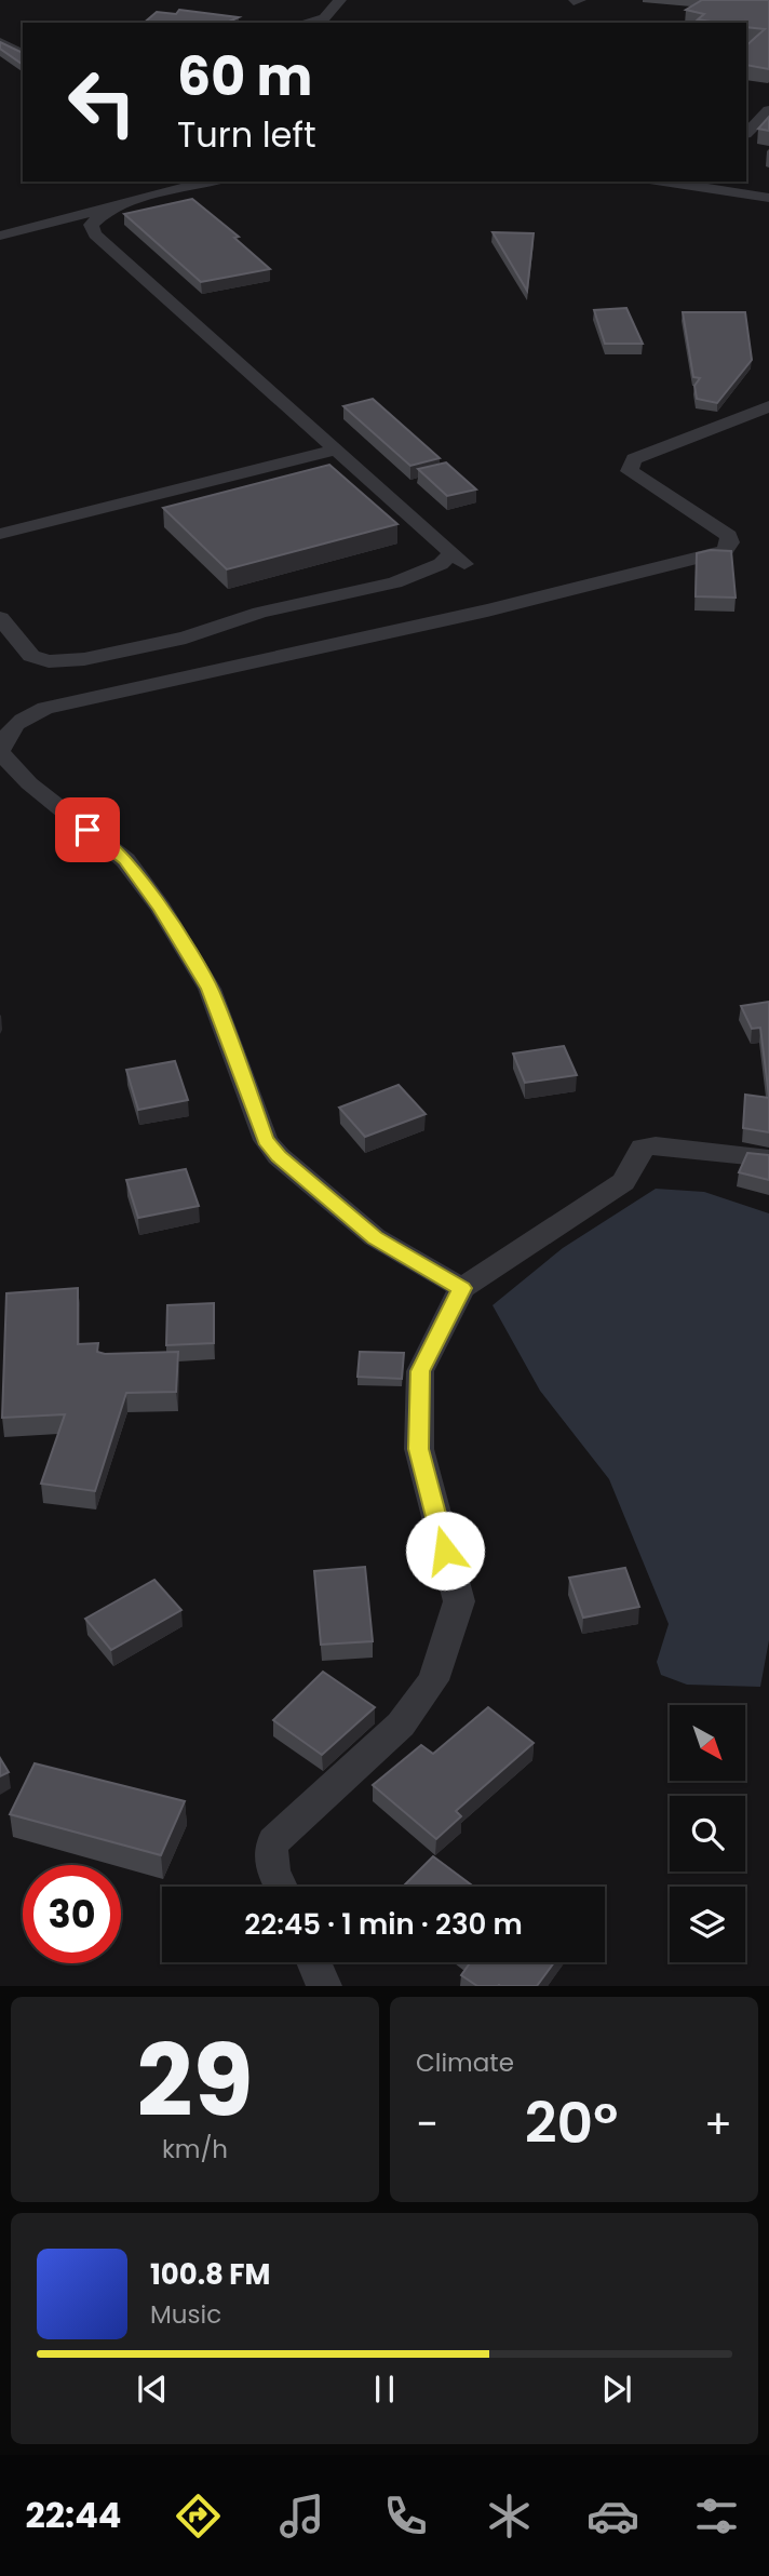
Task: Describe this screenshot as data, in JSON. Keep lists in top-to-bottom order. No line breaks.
{"north":"bottom right","page":{"turn":["60 m","Turn left"],"limit":"30","trip":"22:45 · 1 min · 230 m","tile":[["29","km/h"],"Climate"],"heat":["−","20°","+"],"song":["100.8 FM","Music"],"tabs":"22:44"}}
